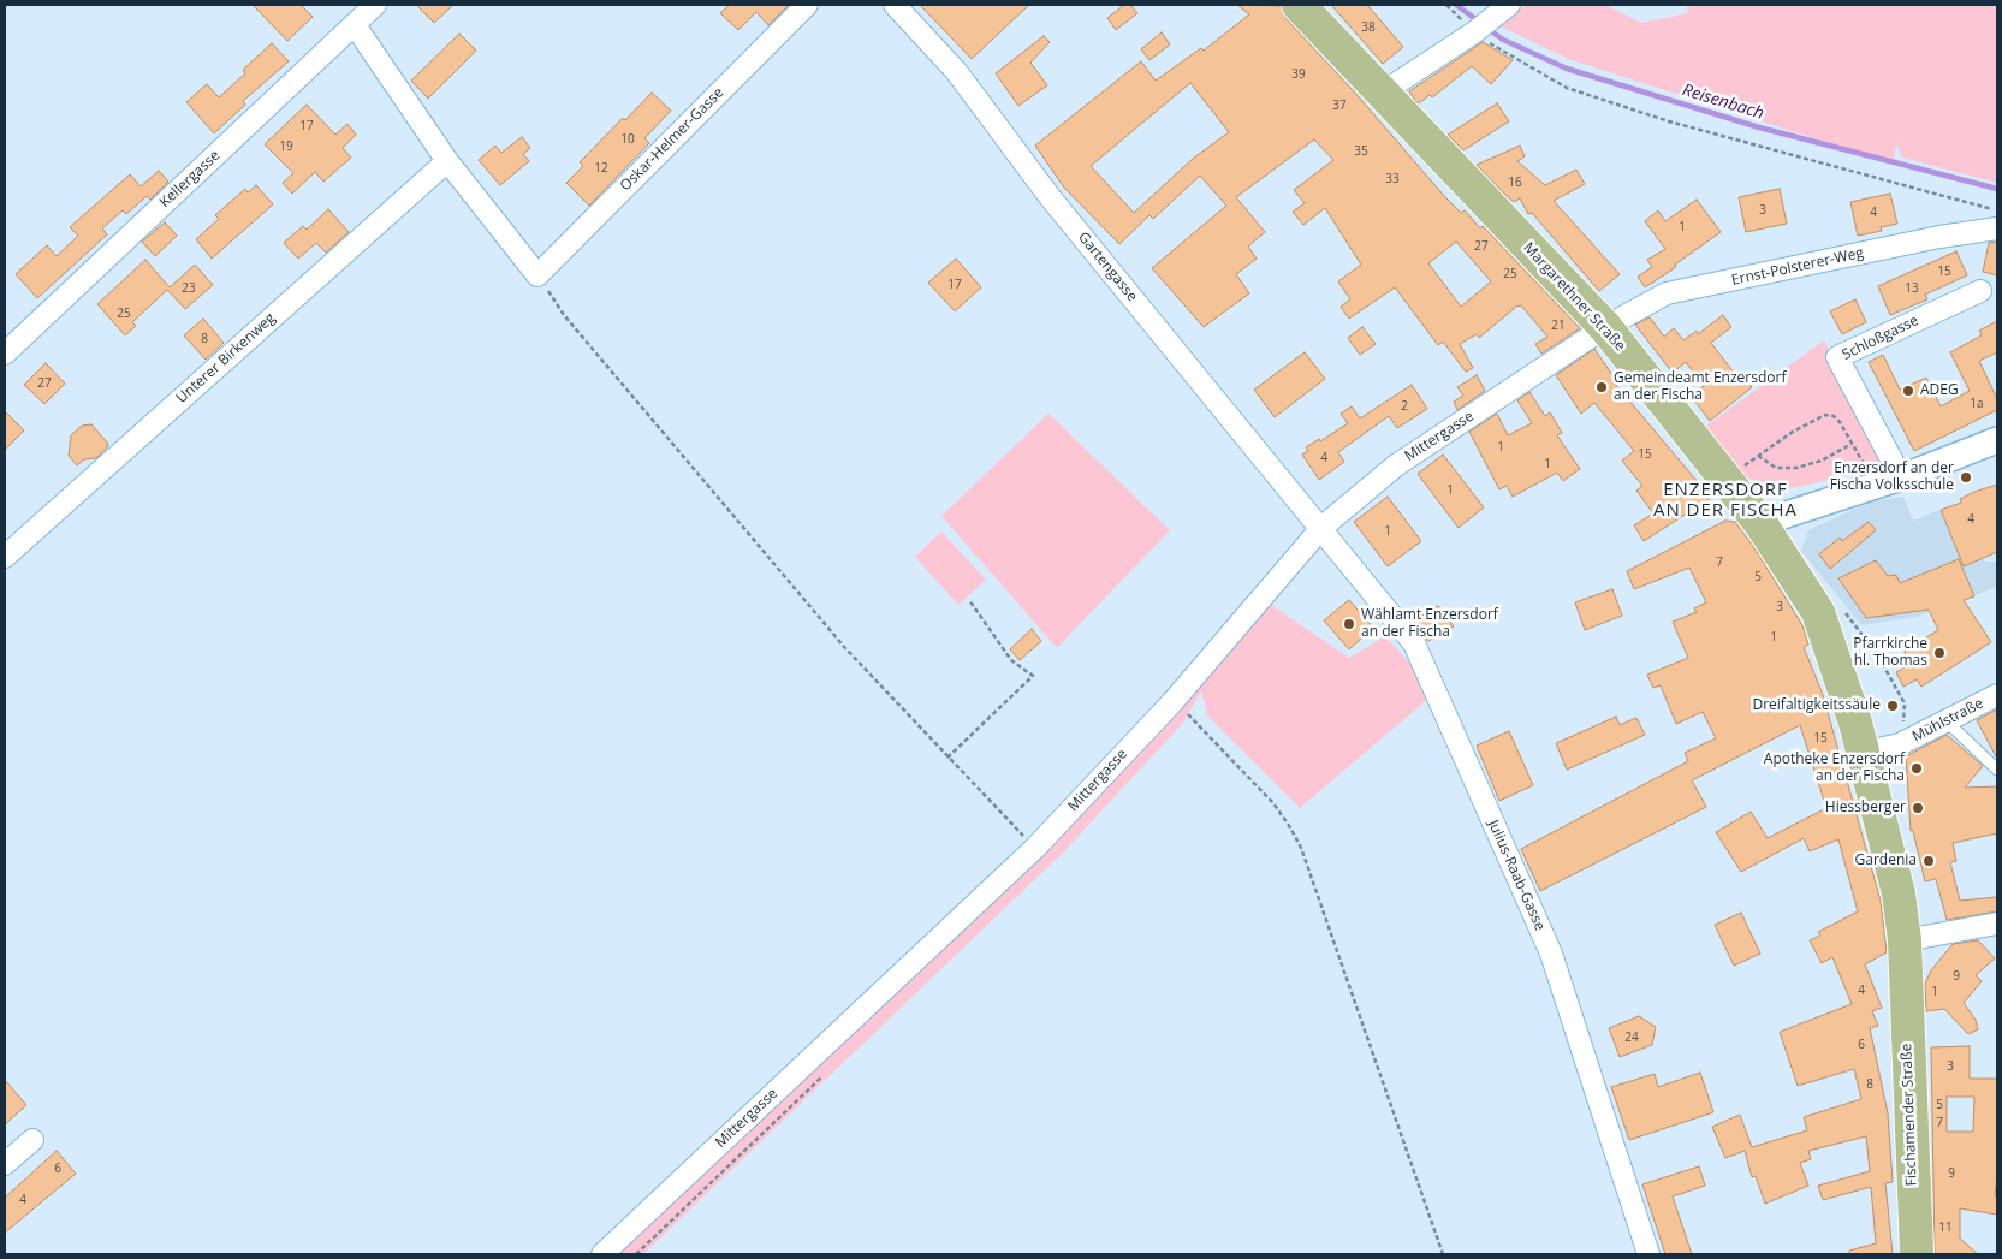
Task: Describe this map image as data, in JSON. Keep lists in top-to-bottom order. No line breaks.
{"streets":{"main road":["Margarethner Straße","Fischamender Straße"],"street":["Oskar-Helmer-Gasse","Kellergasse","Gartengasse","Ernst-Polsterer-Weg","Schloßgasse","Unterer Birkenweg","Mittergasse","Mühlstraße","Julius-Raab-Gasse"]},"crossings":[["Gartengasse","Mittergasse"],["Gartengasse","Julius-Raab-Gasse"],["Ernst-Polsterer-Weg","Margarethner Straße"],["Ernst-Polsterer-Weg","Mittergasse"],["Margarethner Straße","Mittergasse"],["Margarethner Straße","Mühlstraße"],["Margarethner Straße","Fischamender Straße"],["Mittergasse","Julius-Raab-Gasse"],["Mühlstraße","Fischamender Straße"]],"districts":["ENZERSDORF AN DER FISCHA"],"water":["Reisenbach"],"places":["Gemeindeamt Enzersdorf an der Fischa","ADEG","Enzersdorf an der Fischa Volksschule","Wählamt Enzersdorf an der Fischa","Pfarrkirche hl. Thomas","Dreifaltigkeitssäule","Apotheke Enzersdorf an der Fischa","Hiessberger","Gardenia"],"house_numbers":["38","39","37","17","10","19","35","12","33","16","3","4","1","27","15","25","17","23","13","25","21","8","27","1a","2","1","15","4","1","1","4","1","7","5","3","1","15","9","4","1","24","6","3","8","5","7","6","9","4","11"]}
